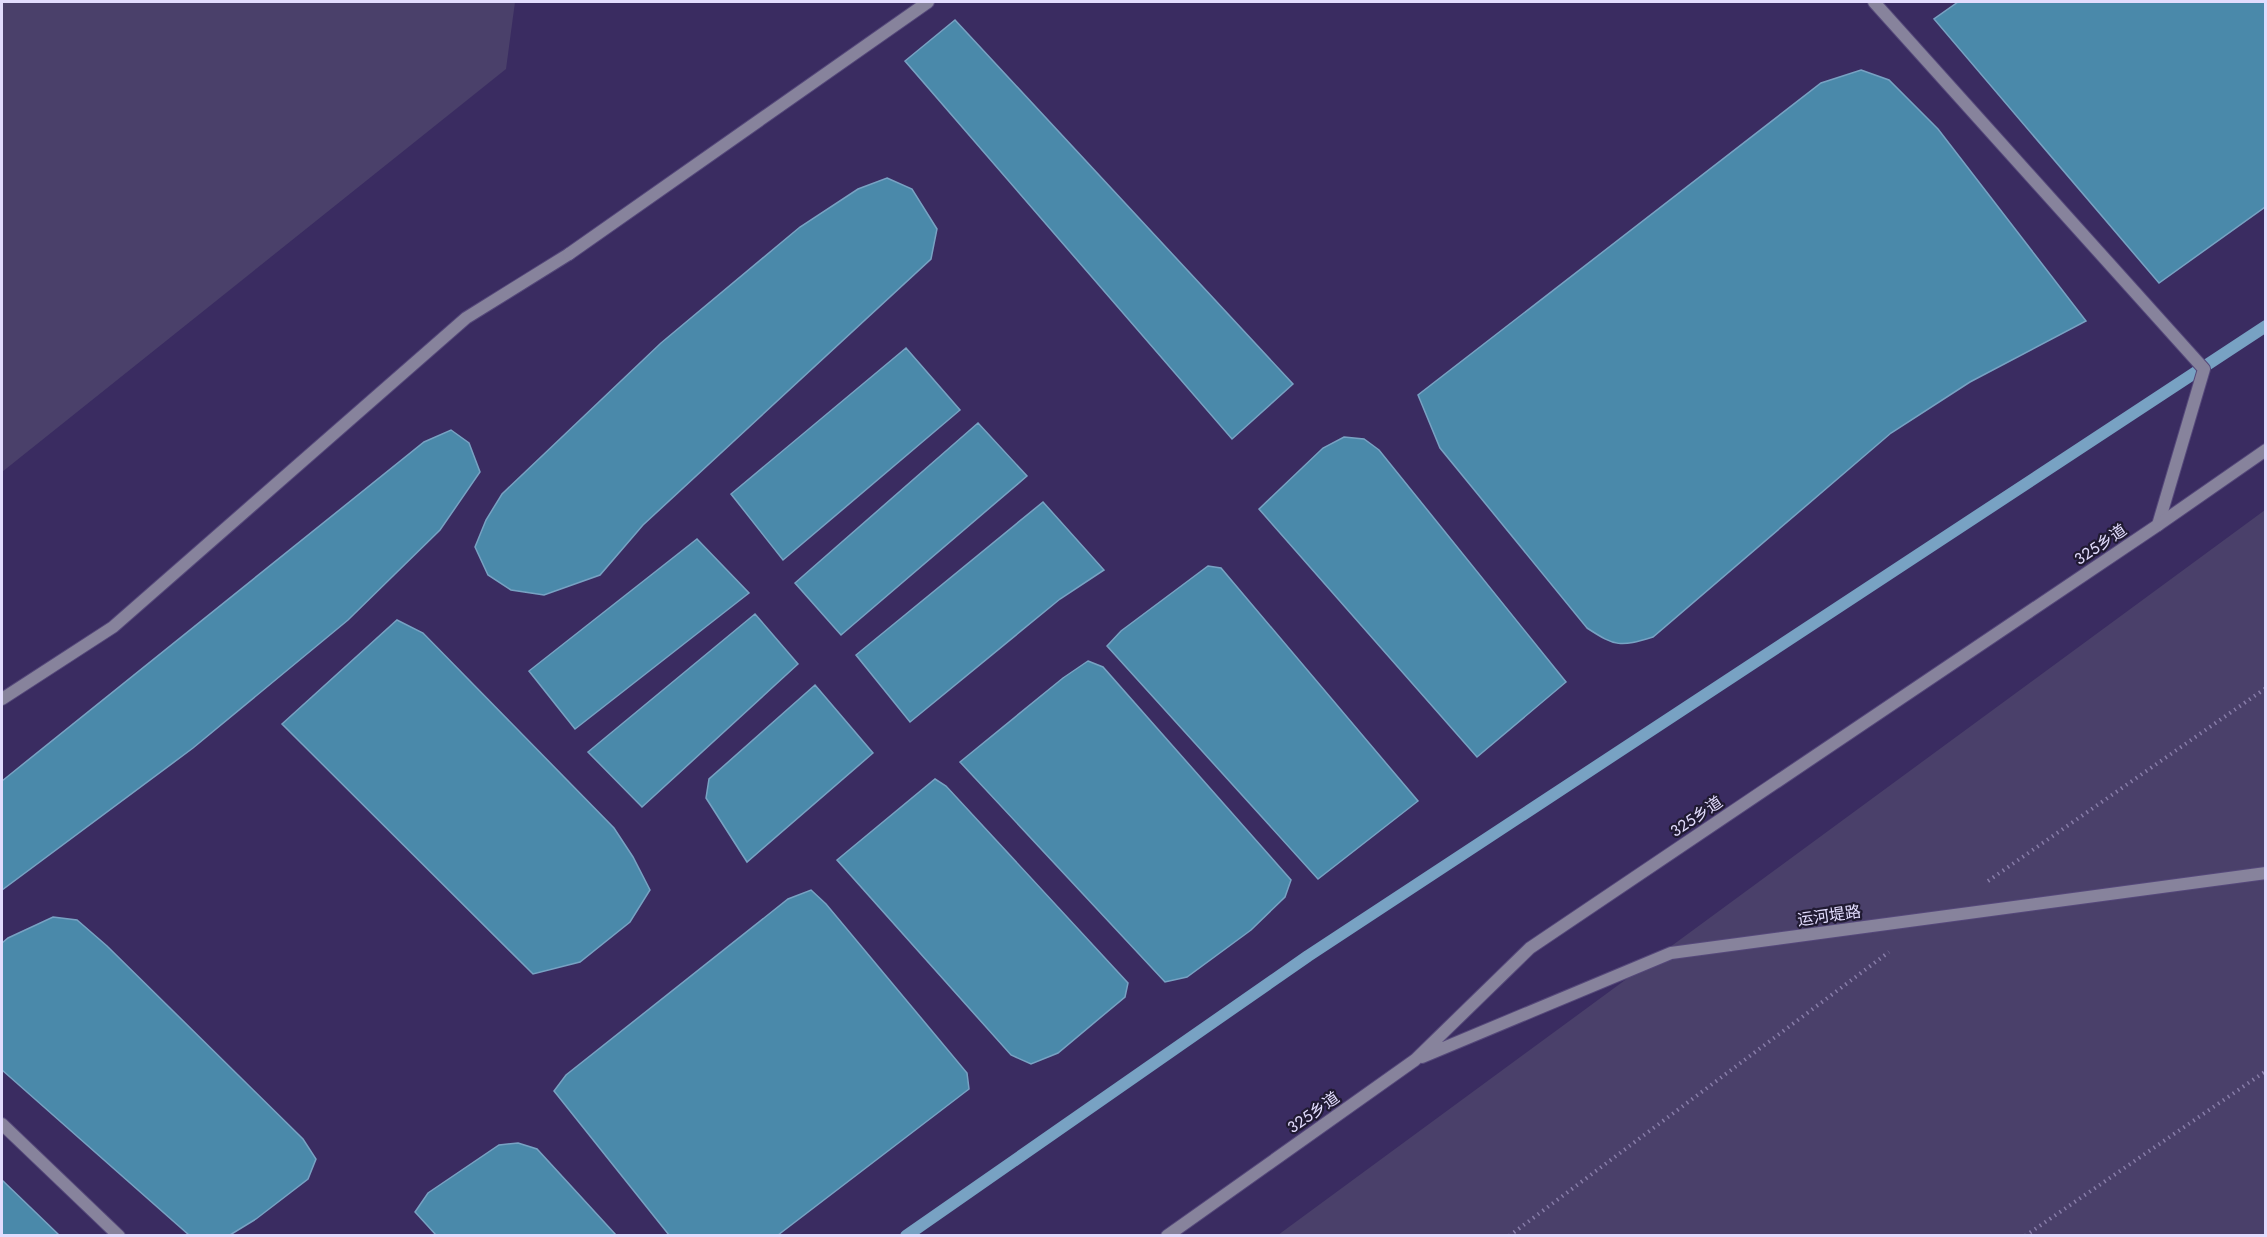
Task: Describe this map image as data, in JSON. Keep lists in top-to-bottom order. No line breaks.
{"streets":{"street":["325乡道","运河堤路"]},"crossings":[["325乡道","运河堤路"]]}
